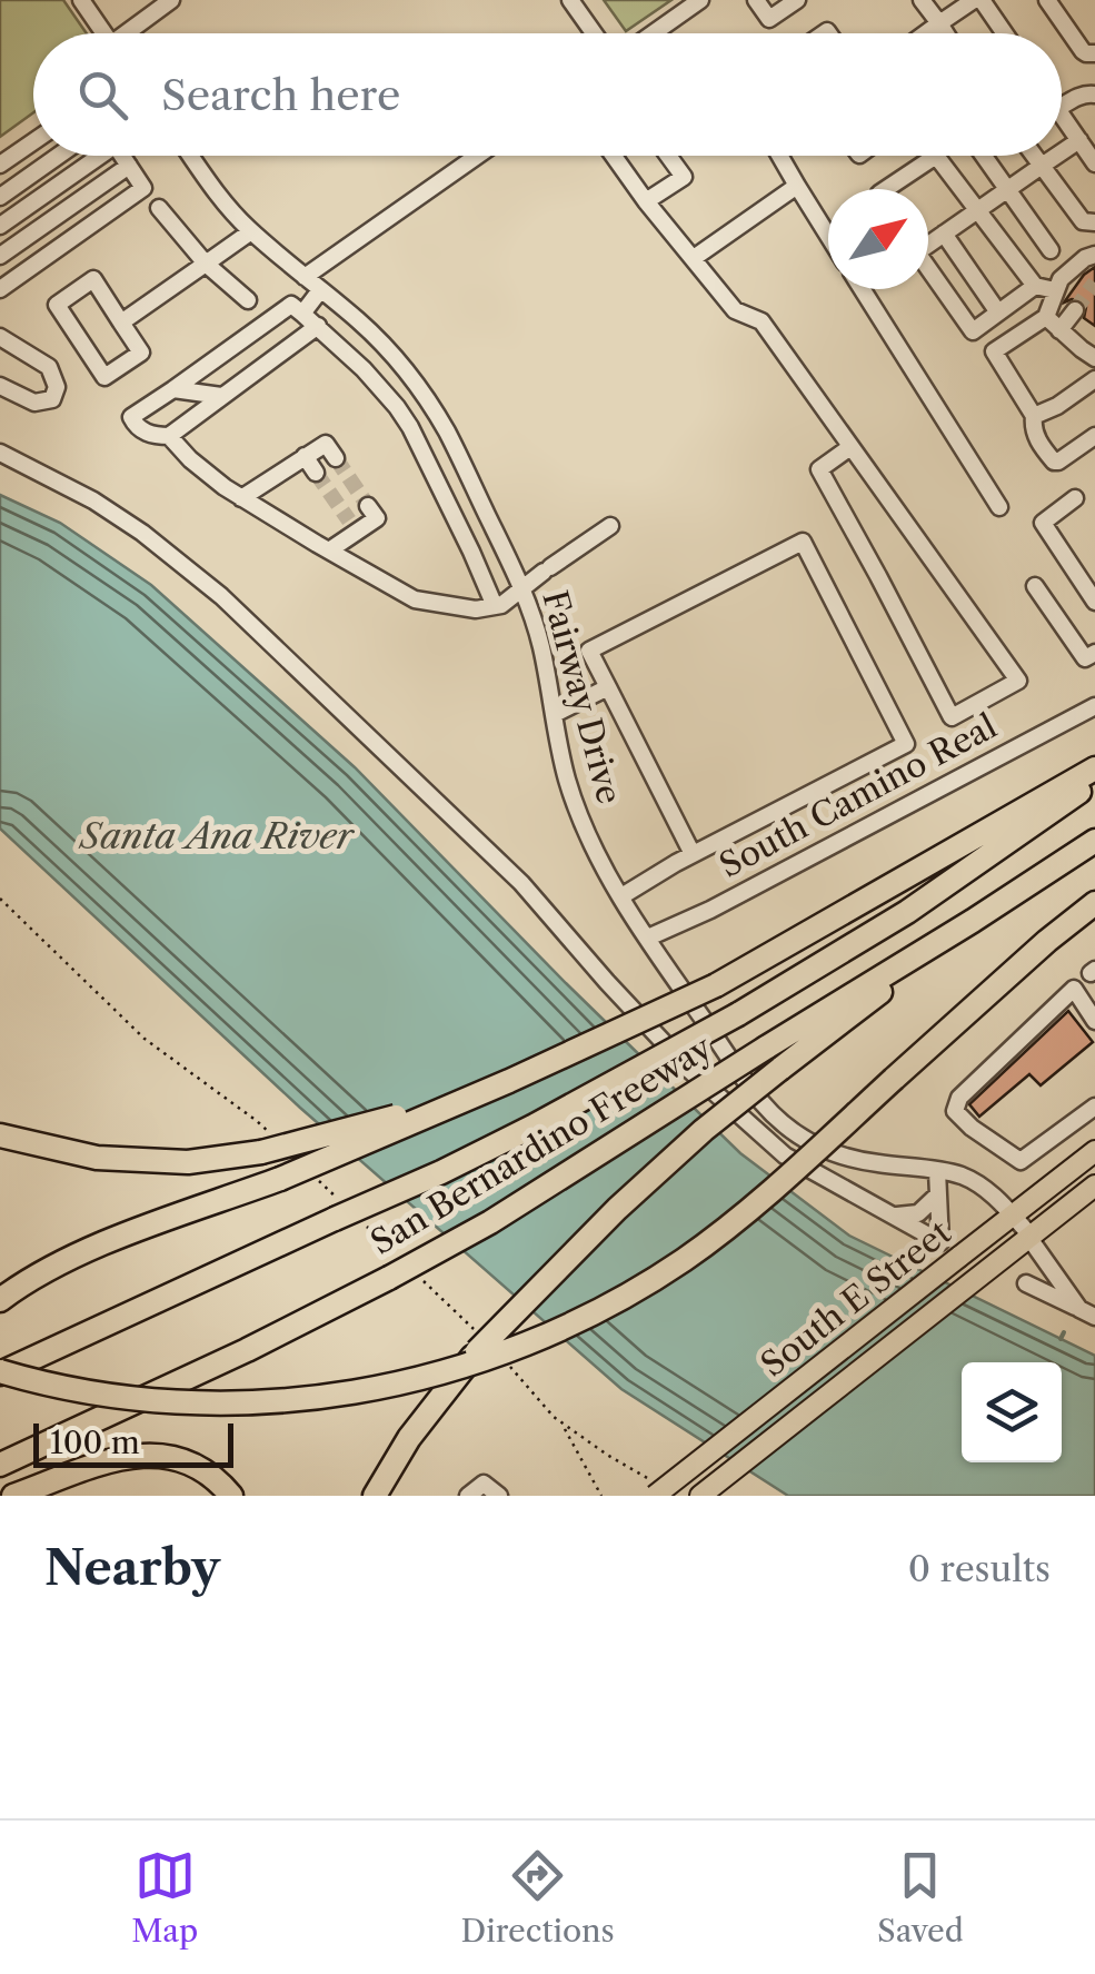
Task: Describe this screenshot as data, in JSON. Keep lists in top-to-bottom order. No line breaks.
{"streets":{"highway":["San Bernardino Freeway"],"main road":["South E Street"],"street":["Fairway Drive","South Camino Real"]},"crossings":[["Fairway Drive","South Camino Real"],["Fairway Drive","South E Street"]],"water":["Santa Ana River"],"scale_bar":"100 m","north":"top right","page":{"search":"Search here","scale":"100 m","heading":["Nearby","0 results"],"nav":["Map","Directions","Saved"]}}
